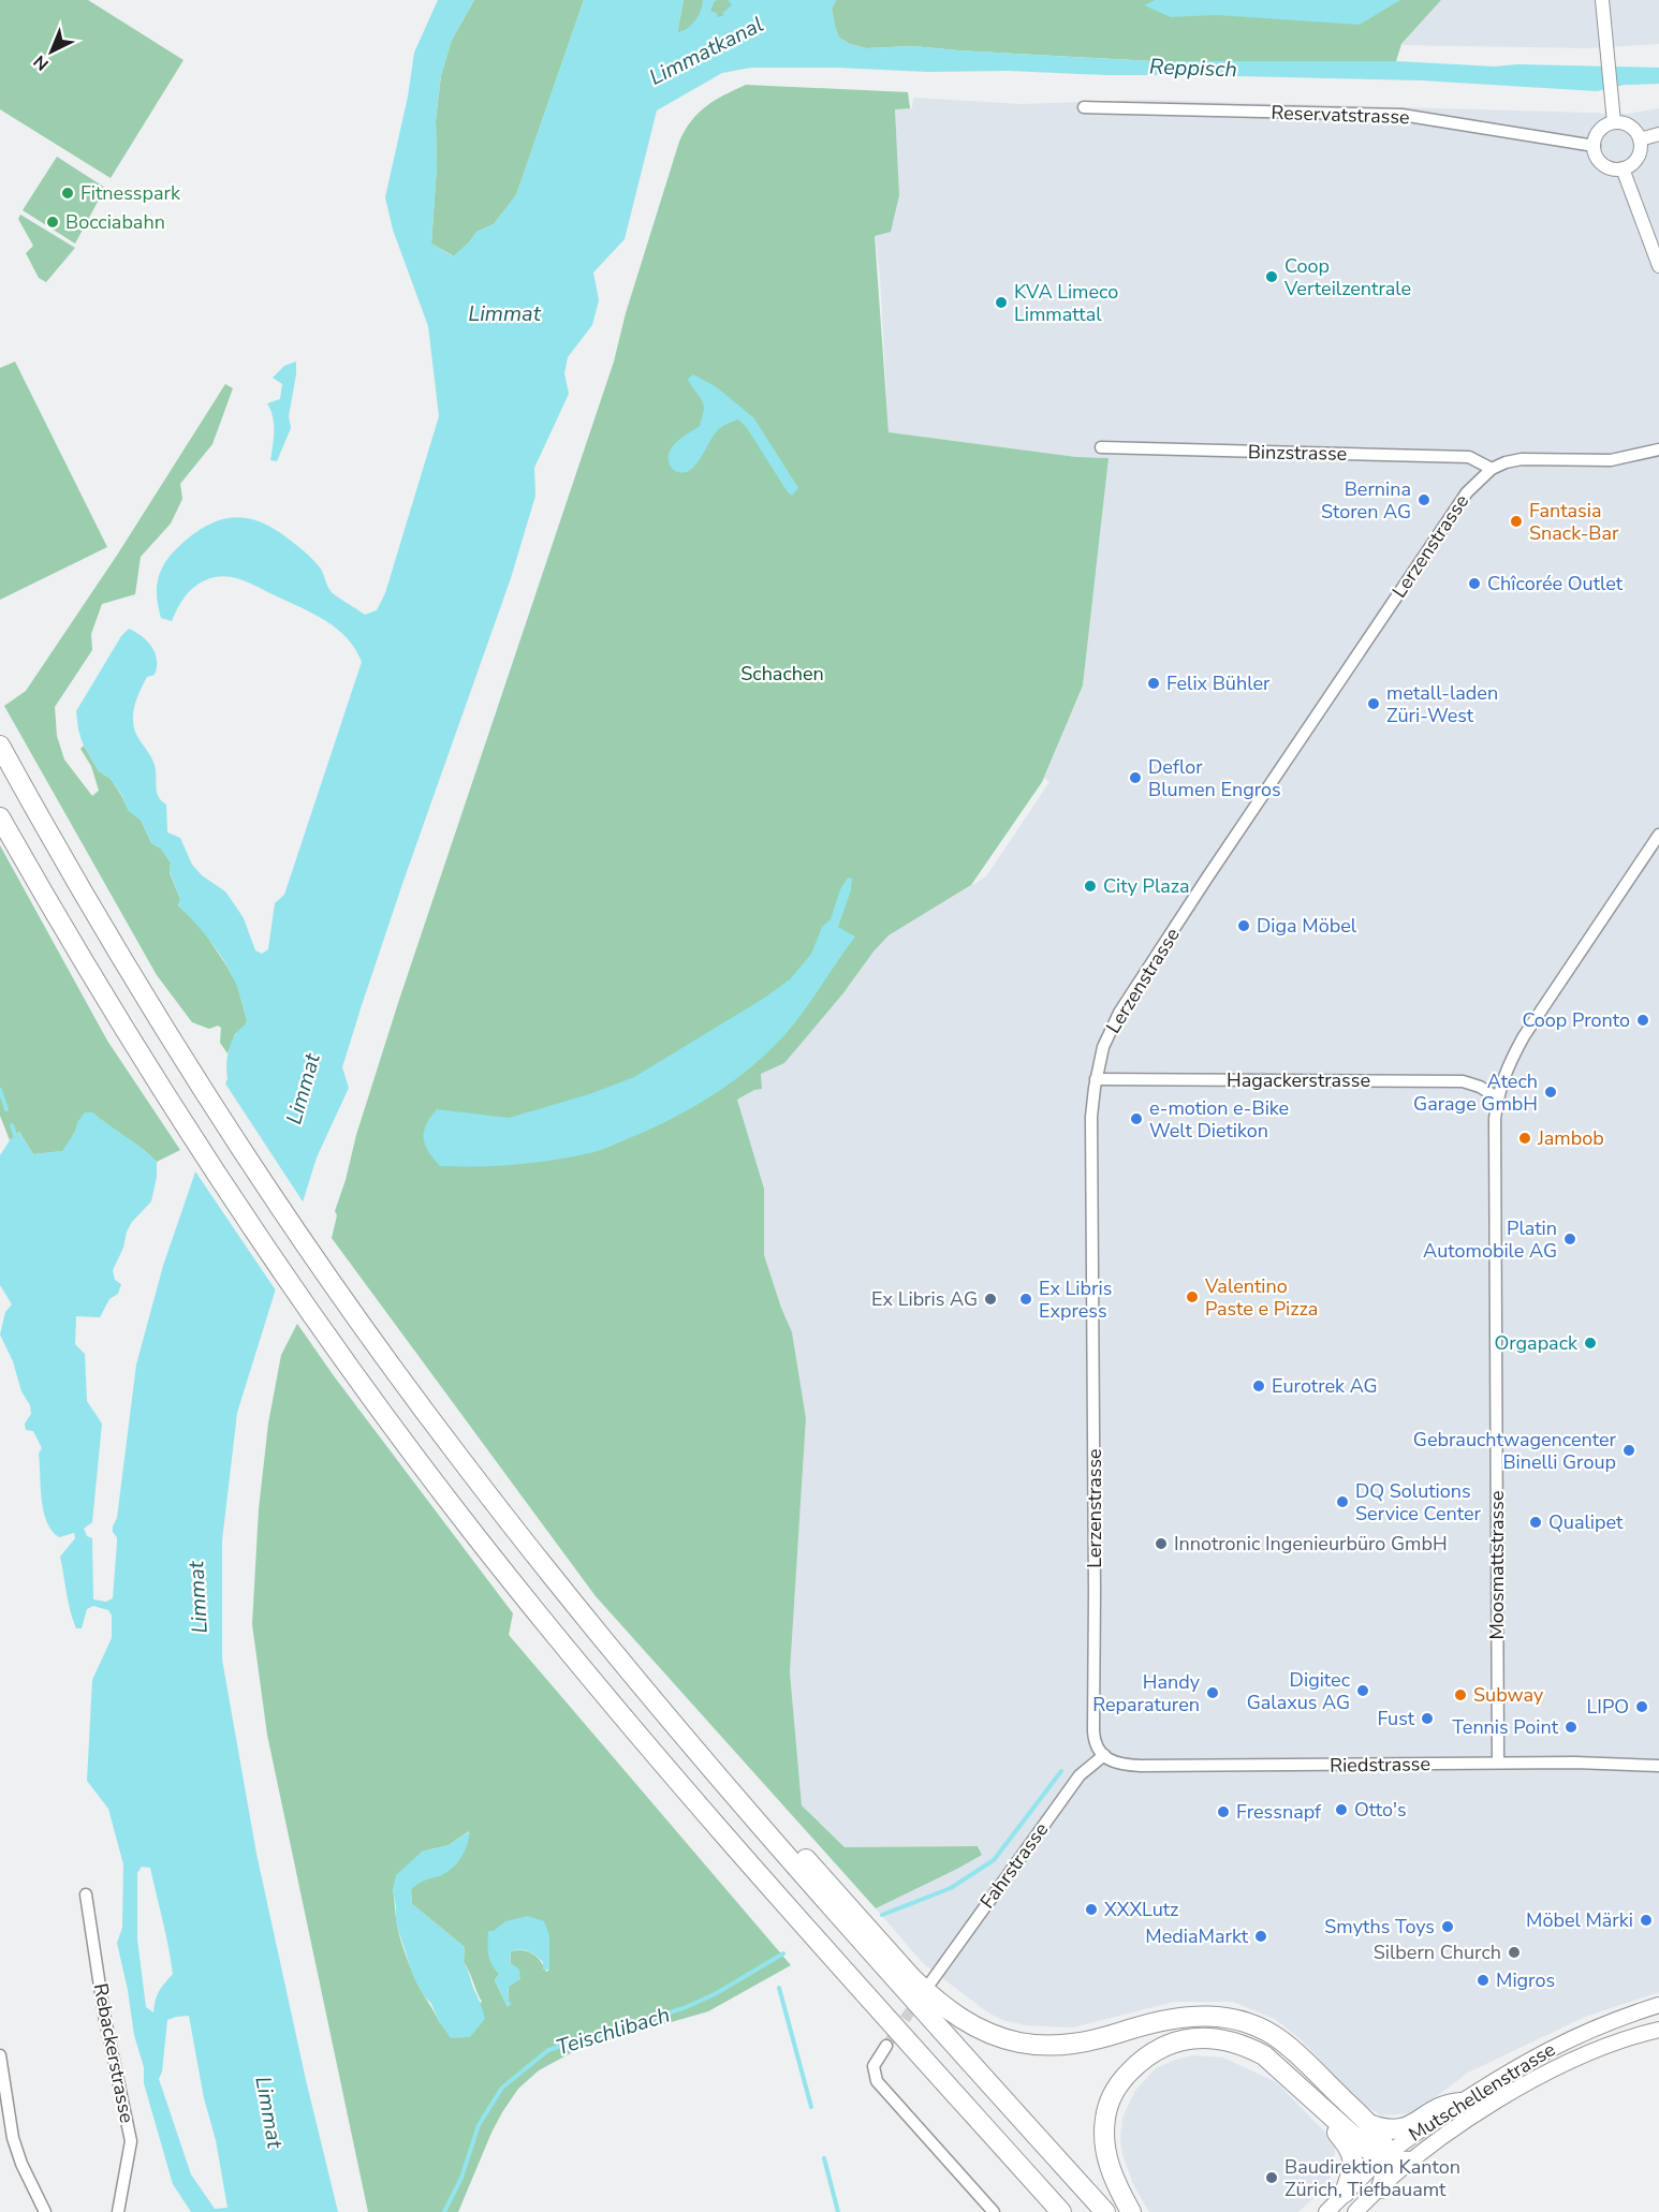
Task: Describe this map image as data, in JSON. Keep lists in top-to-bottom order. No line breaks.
{"streets":{"main road":["Mutschellenstrasse"],"street":["Reservatstrasse","Binzstrasse","Lerzenstrasse","Hagackerstrasse","Moosmattstrasse","Riedstrasse","Fahrstrasse","Rebackerstrasse"]},"crossings":[["Binzstrasse","Lerzenstrasse"],["Lerzenstrasse","Hagackerstrasse"],["Lerzenstrasse","Riedstrasse"],["Lerzenstrasse","Fahrstrasse"],["Hagackerstrasse","Moosmattstrasse"],["Moosmattstrasse","Riedstrasse"],["Riedstrasse","Fahrstrasse"]],"water":["Limmatkanal","Reppisch","Limmat","Teischlibach"],"parks":["Schachen"],"places":["Fitnesspark","Bocciabahn","Coop Verteilzentrale","KVA Limeco Limmattal","Bernina Storen AG","Fantasia Snack-Bar","Chîcorée Outlet","Felix Bühler","metall-laden Züri-West","Deflor Blumen Engros","City Plaza","Diga Möbel","Coop Pronto","Atech Garage GmbH","e-motion e-Bike Welt Dietikon","Jambob","Platin Automobile AG","Valentino Paste e Pizza","Ex Libris AG","Ex Libris Express","Orgapack","Eurotrek AG","Gebrauchtwagencenter Binelli Group","DQ Solutions Service Center","Qualipet","Innotronic Ingenieurbüro GmbH","Digitec Galaxus AG","Handy Reparaturen","Subway","LIPO","Fust","Tennis Point","Otto's","Fressnapf","XXXLutz","Möbel Märki","Smyths Toys","MediaMarkt","Silbern Church","Migros","Baudirektion Kanton Zürich, Tiefbauamt"],"north":"bottom left"}
